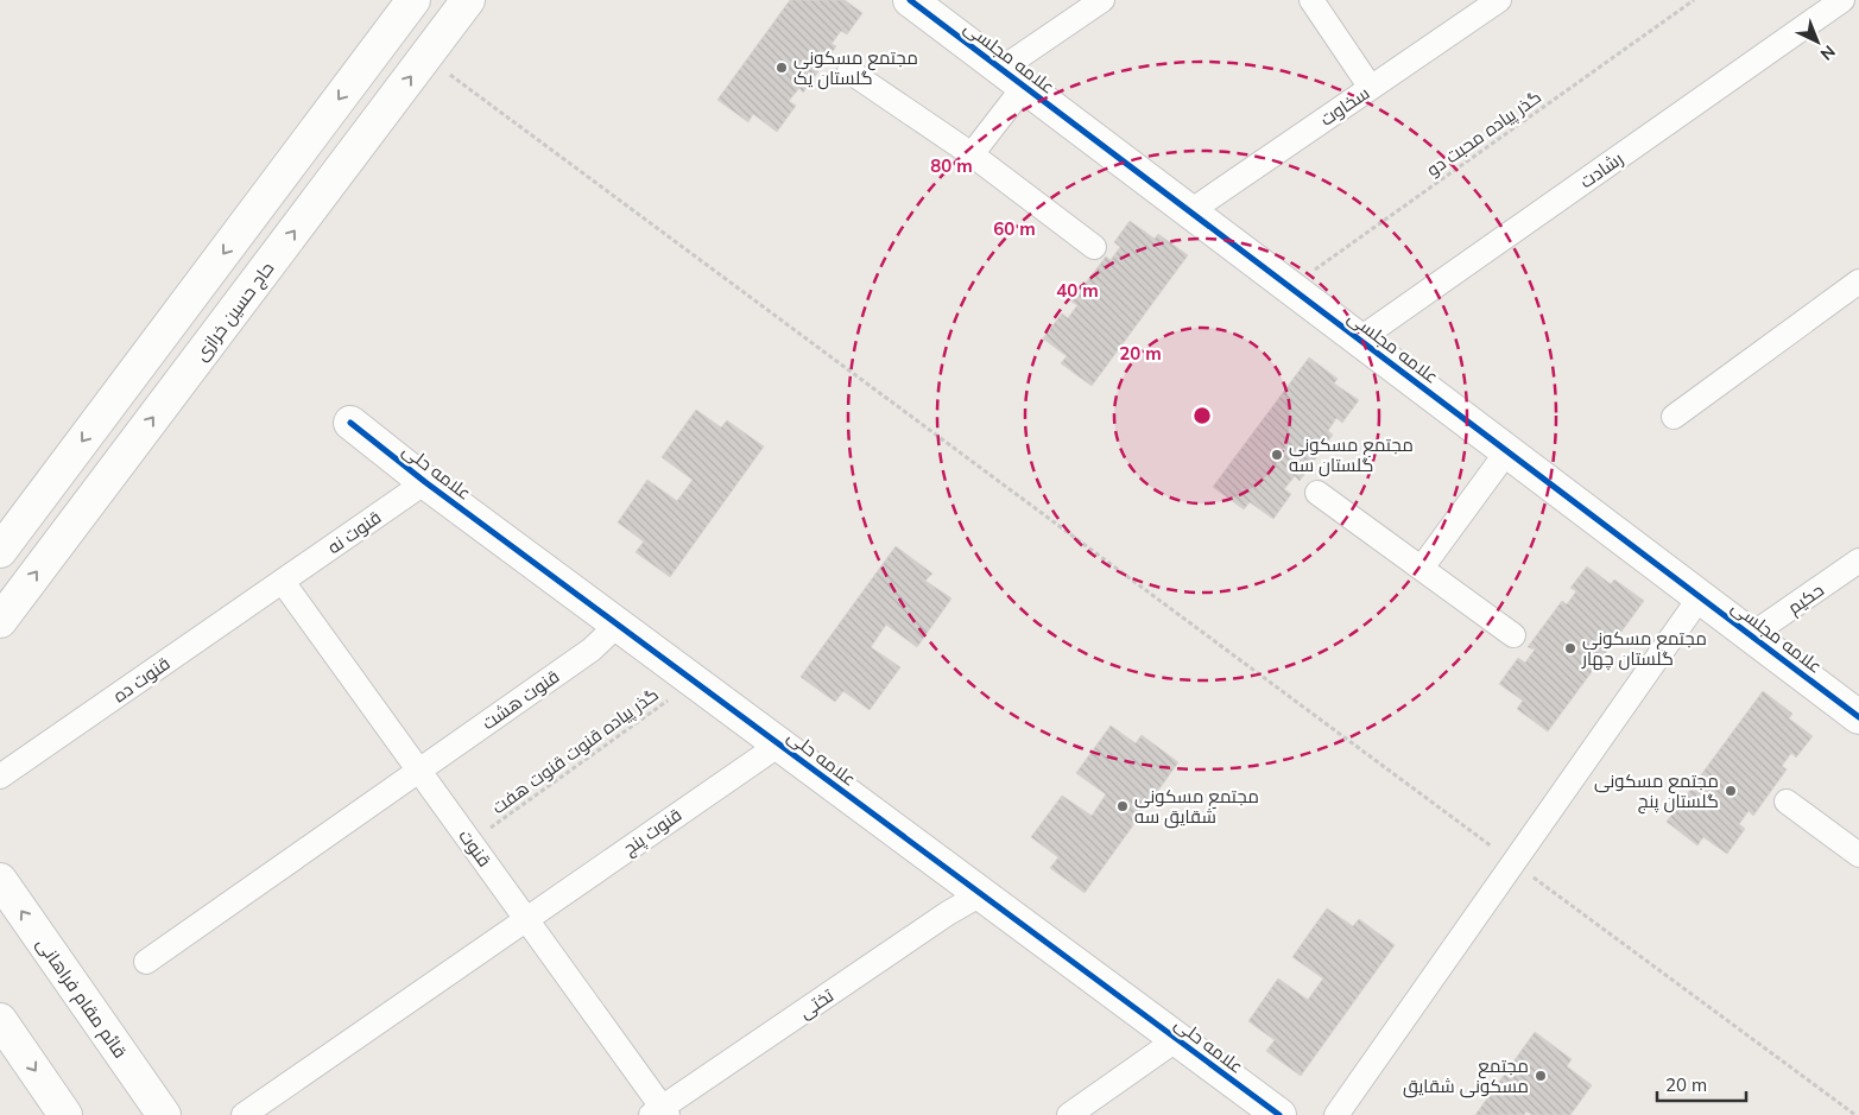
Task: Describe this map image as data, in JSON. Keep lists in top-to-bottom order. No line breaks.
{"streets":{"street":["علامه مجلسی","سخاوت","رشادت","حاج حسین خرازی","علامه حلی","قنوت نه","حکیم","قنوت ده","قنوت هشت","قنوت پنج","قنوت","قائم مقام فراهانی","تختی"],"path":["گذر پیاده محبت دو","گذر پیاده قنوت قنوت هفت"]},"crossings":[["علامه مجلسی","سخاوت"],["علامه مجلسی","گذر پیاده محبت دو"],["علامه مجلسی","رشادت"],["علامه مجلسی","حکیم"],["علامه حلی","قنوت نه"],["علامه حلی","قنوت هشت"],["علامه حلی","گذر پیاده قنوت قنوت هفت"],["علامه حلی","قنوت پنج"],["علامه حلی","تختی"],["قنوت نه","قنوت ده"],["قنوت نه","قنوت"],["قنوت ده","قنوت"],["قنوت هشت","قنوت"],["گذر پیاده قنوت قنوت هفت","قنوت"],["قنوت پنج","قنوت"],["قنوت","تختی"]],"places":["مجتمع مسکونی گلستان یک","مجتمع مسکونی گلستان سه","مجتمع مسکونی گلستان چهار","مجتمع مسکونی گلستان پنج","مجتمع مسکونی شقایق سه","مجتمع مسکونی شقایق"],"scale_bar":"20 m","north":"bottom right","rings":["80 m","60 m","40 m","20 m"]}
